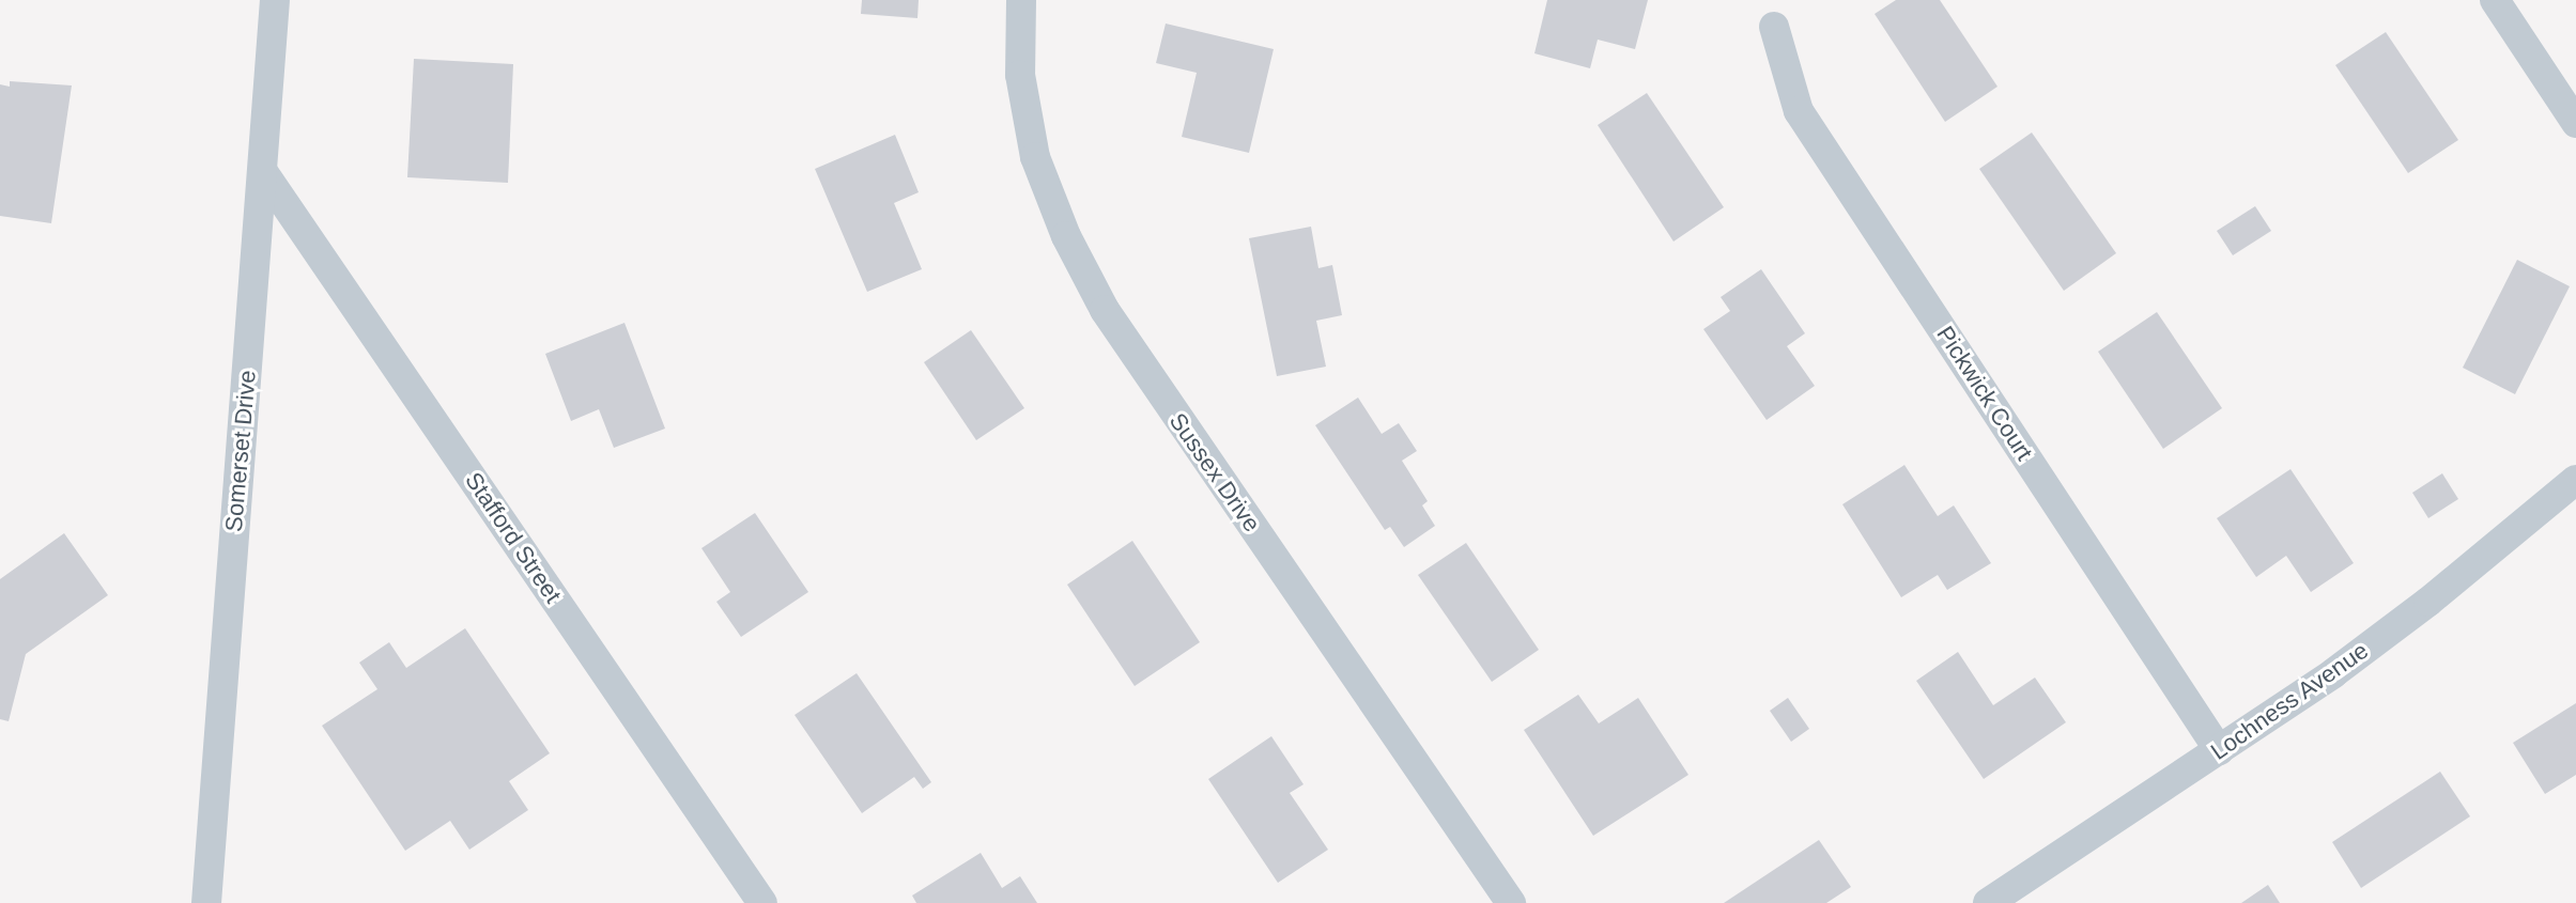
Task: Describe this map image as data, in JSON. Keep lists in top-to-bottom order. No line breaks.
{"streets":{"street":["Pickwick Court","Somerset Drive","Sussex Drive","Stafford Street","Lochness Avenue"]},"crossings":[["Pickwick Court","Lochness Avenue"],["Somerset Drive","Stafford Street"]]}
